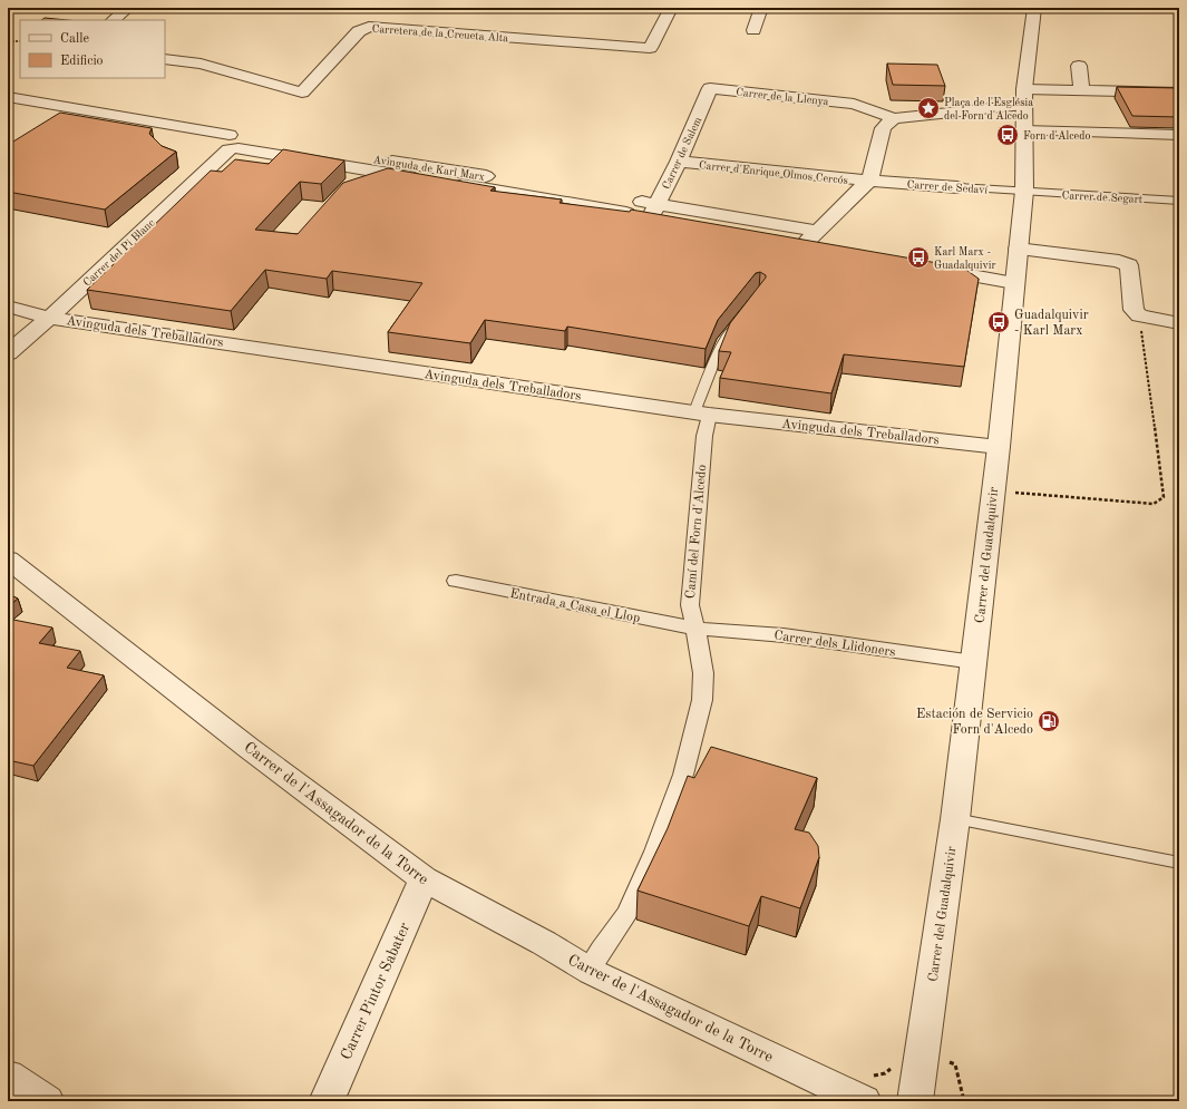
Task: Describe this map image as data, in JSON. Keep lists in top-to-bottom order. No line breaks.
{"streets":{"street":["Carretera de la Creueta Alta","Carrer de la Llenya","Carrer de Salem","Avinguda de Karl Marx","Carrer d'Enrique Olmos Cercós","Carrer de Sedaví","Carrer de Segart","Carrer del Pi Blanc","Avinguda dels Treballadors","Camí del Forn d'Alcedo","Carrer del Guadalquivir","Entrada a Casa el Llop","Carrer dels Llidoners","Carrer de l'Assagador de la Torre","Carrer Pintor Sabater"]},"crossings":[["Carrer de la Llenya","Carrer de Salem"],["Carrer de Salem","Avinguda de Karl Marx"],["Carrer de Salem","Carrer d'Enrique Olmos Cercós"],["Avinguda de Karl Marx","Carrer d'Enrique Olmos Cercós"],["Avinguda de Karl Marx","Carrer de Sedaví"],["Avinguda de Karl Marx","Carrer del Pi Blanc"],["Carrer d'Enrique Olmos Cercós","Carrer de Sedaví"],["Carrer de Sedaví","Carrer de Segart"],["Carrer de Sedaví","Carrer del Guadalquivir"],["Carrer de Segart","Carrer del Guadalquivir"],["Carrer del Pi Blanc","Avinguda dels Treballadors"],["Avinguda dels Treballadors","Camí del Forn d'Alcedo"],["Avinguda dels Treballadors","Carrer del Guadalquivir"],["Camí del Forn d'Alcedo","Entrada a Casa el Llop"],["Camí del Forn d'Alcedo","Carrer dels Llidoners"],["Camí del Forn d'Alcedo","Carrer de l'Assagador de la Torre"],["Carrer del Guadalquivir","Carrer dels Llidoners"],["Entrada a Casa el Llop","Carrer dels Llidoners"],["Carrer de l'Assagador de la Torre","Carrer Pintor Sabater"]],"places":{"place":["Plaça de l'Església del Forn d'Alcedo"],"bus stop":["Forn d'Alcedo","Karl Marx - Guadalquivir","Guadalquivir - Karl Marx"],"fuel station":["Estación de Servicio Forn d'Alcedo"]},"legend":["Calle","Edificio"]}
